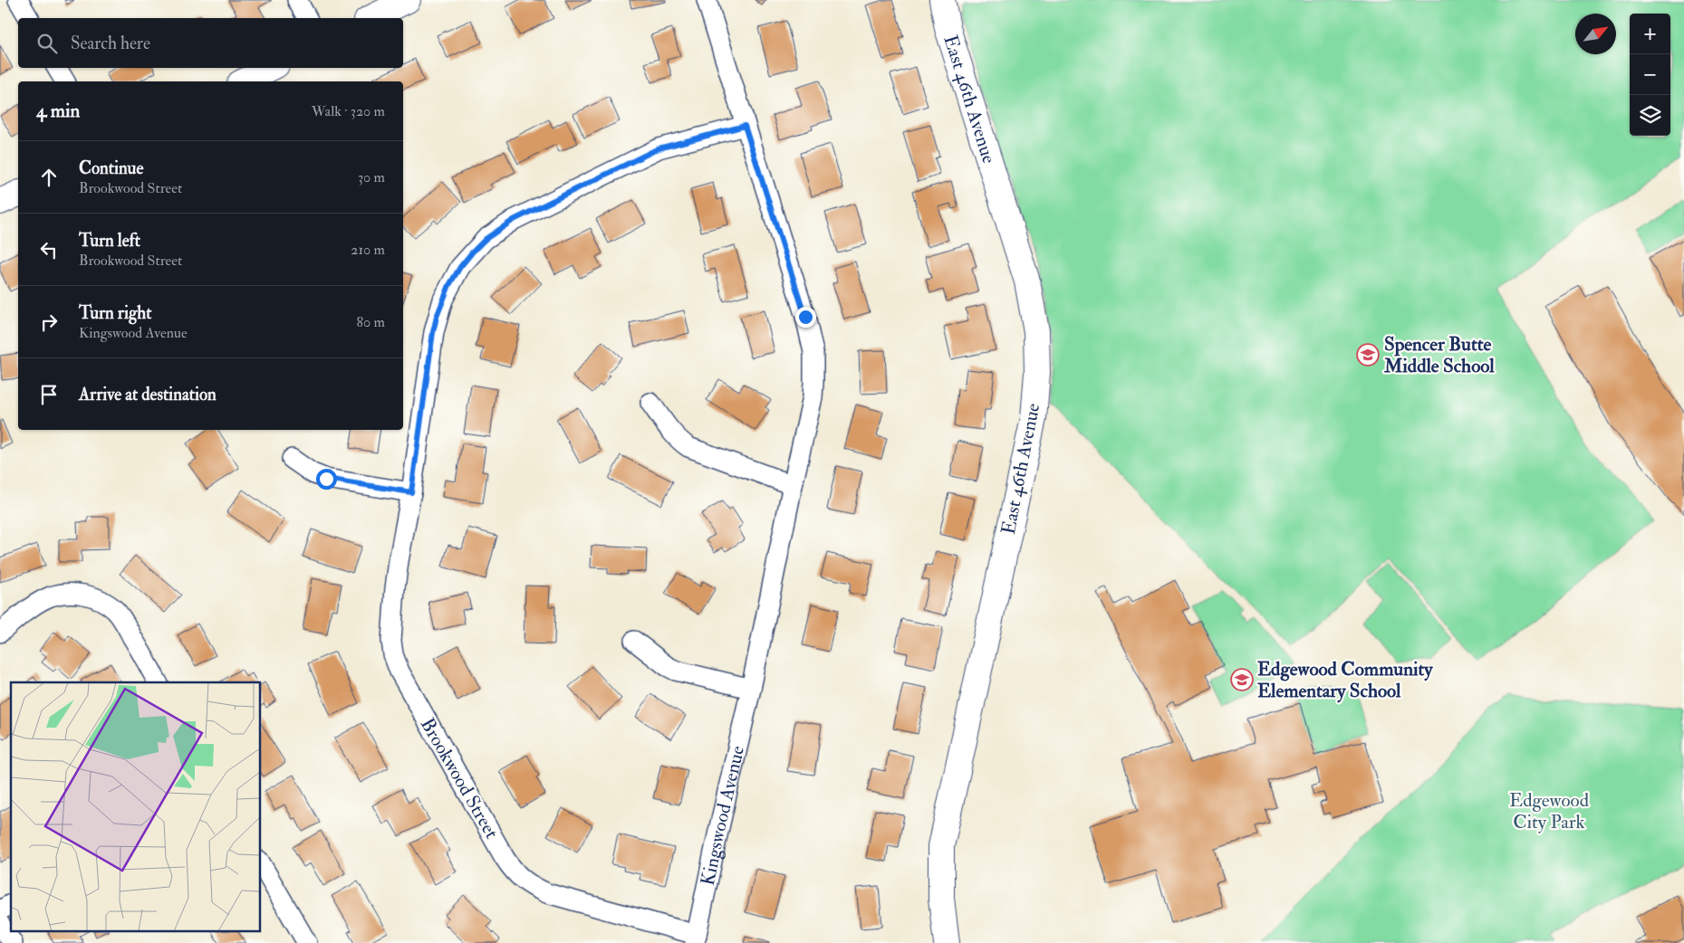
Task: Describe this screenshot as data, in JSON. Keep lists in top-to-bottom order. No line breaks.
{"streets":{"street":["East 46th Avenue","Brookwood Street","Kingswood Avenue"]},"crossings":[["Brookwood Street","Kingswood Avenue"]],"parks":["Edgewood City Park"],"places":{"school or university":["Spencer Butte Middle School","Edgewood Community Elementary School"]},"north":"top right","page":{"map_buttons":["+","−"],"search":"Search here","heading":["4 min","Walk · 320 m"],"list":[["Continue","Brookwood Street","30 m"],["Turn left","Brookwood Street","210 m"],["Turn right","Kingswood Avenue","80 m"],"Arrive at destination"]}}
